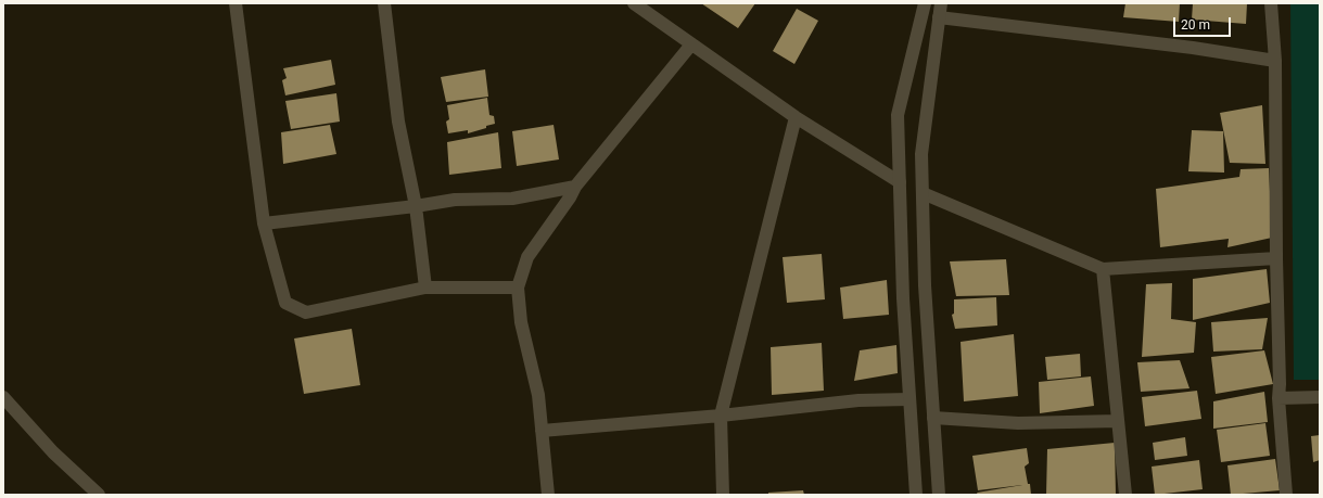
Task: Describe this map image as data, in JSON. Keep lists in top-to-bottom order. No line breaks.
{"scale_bar":"20 m"}
